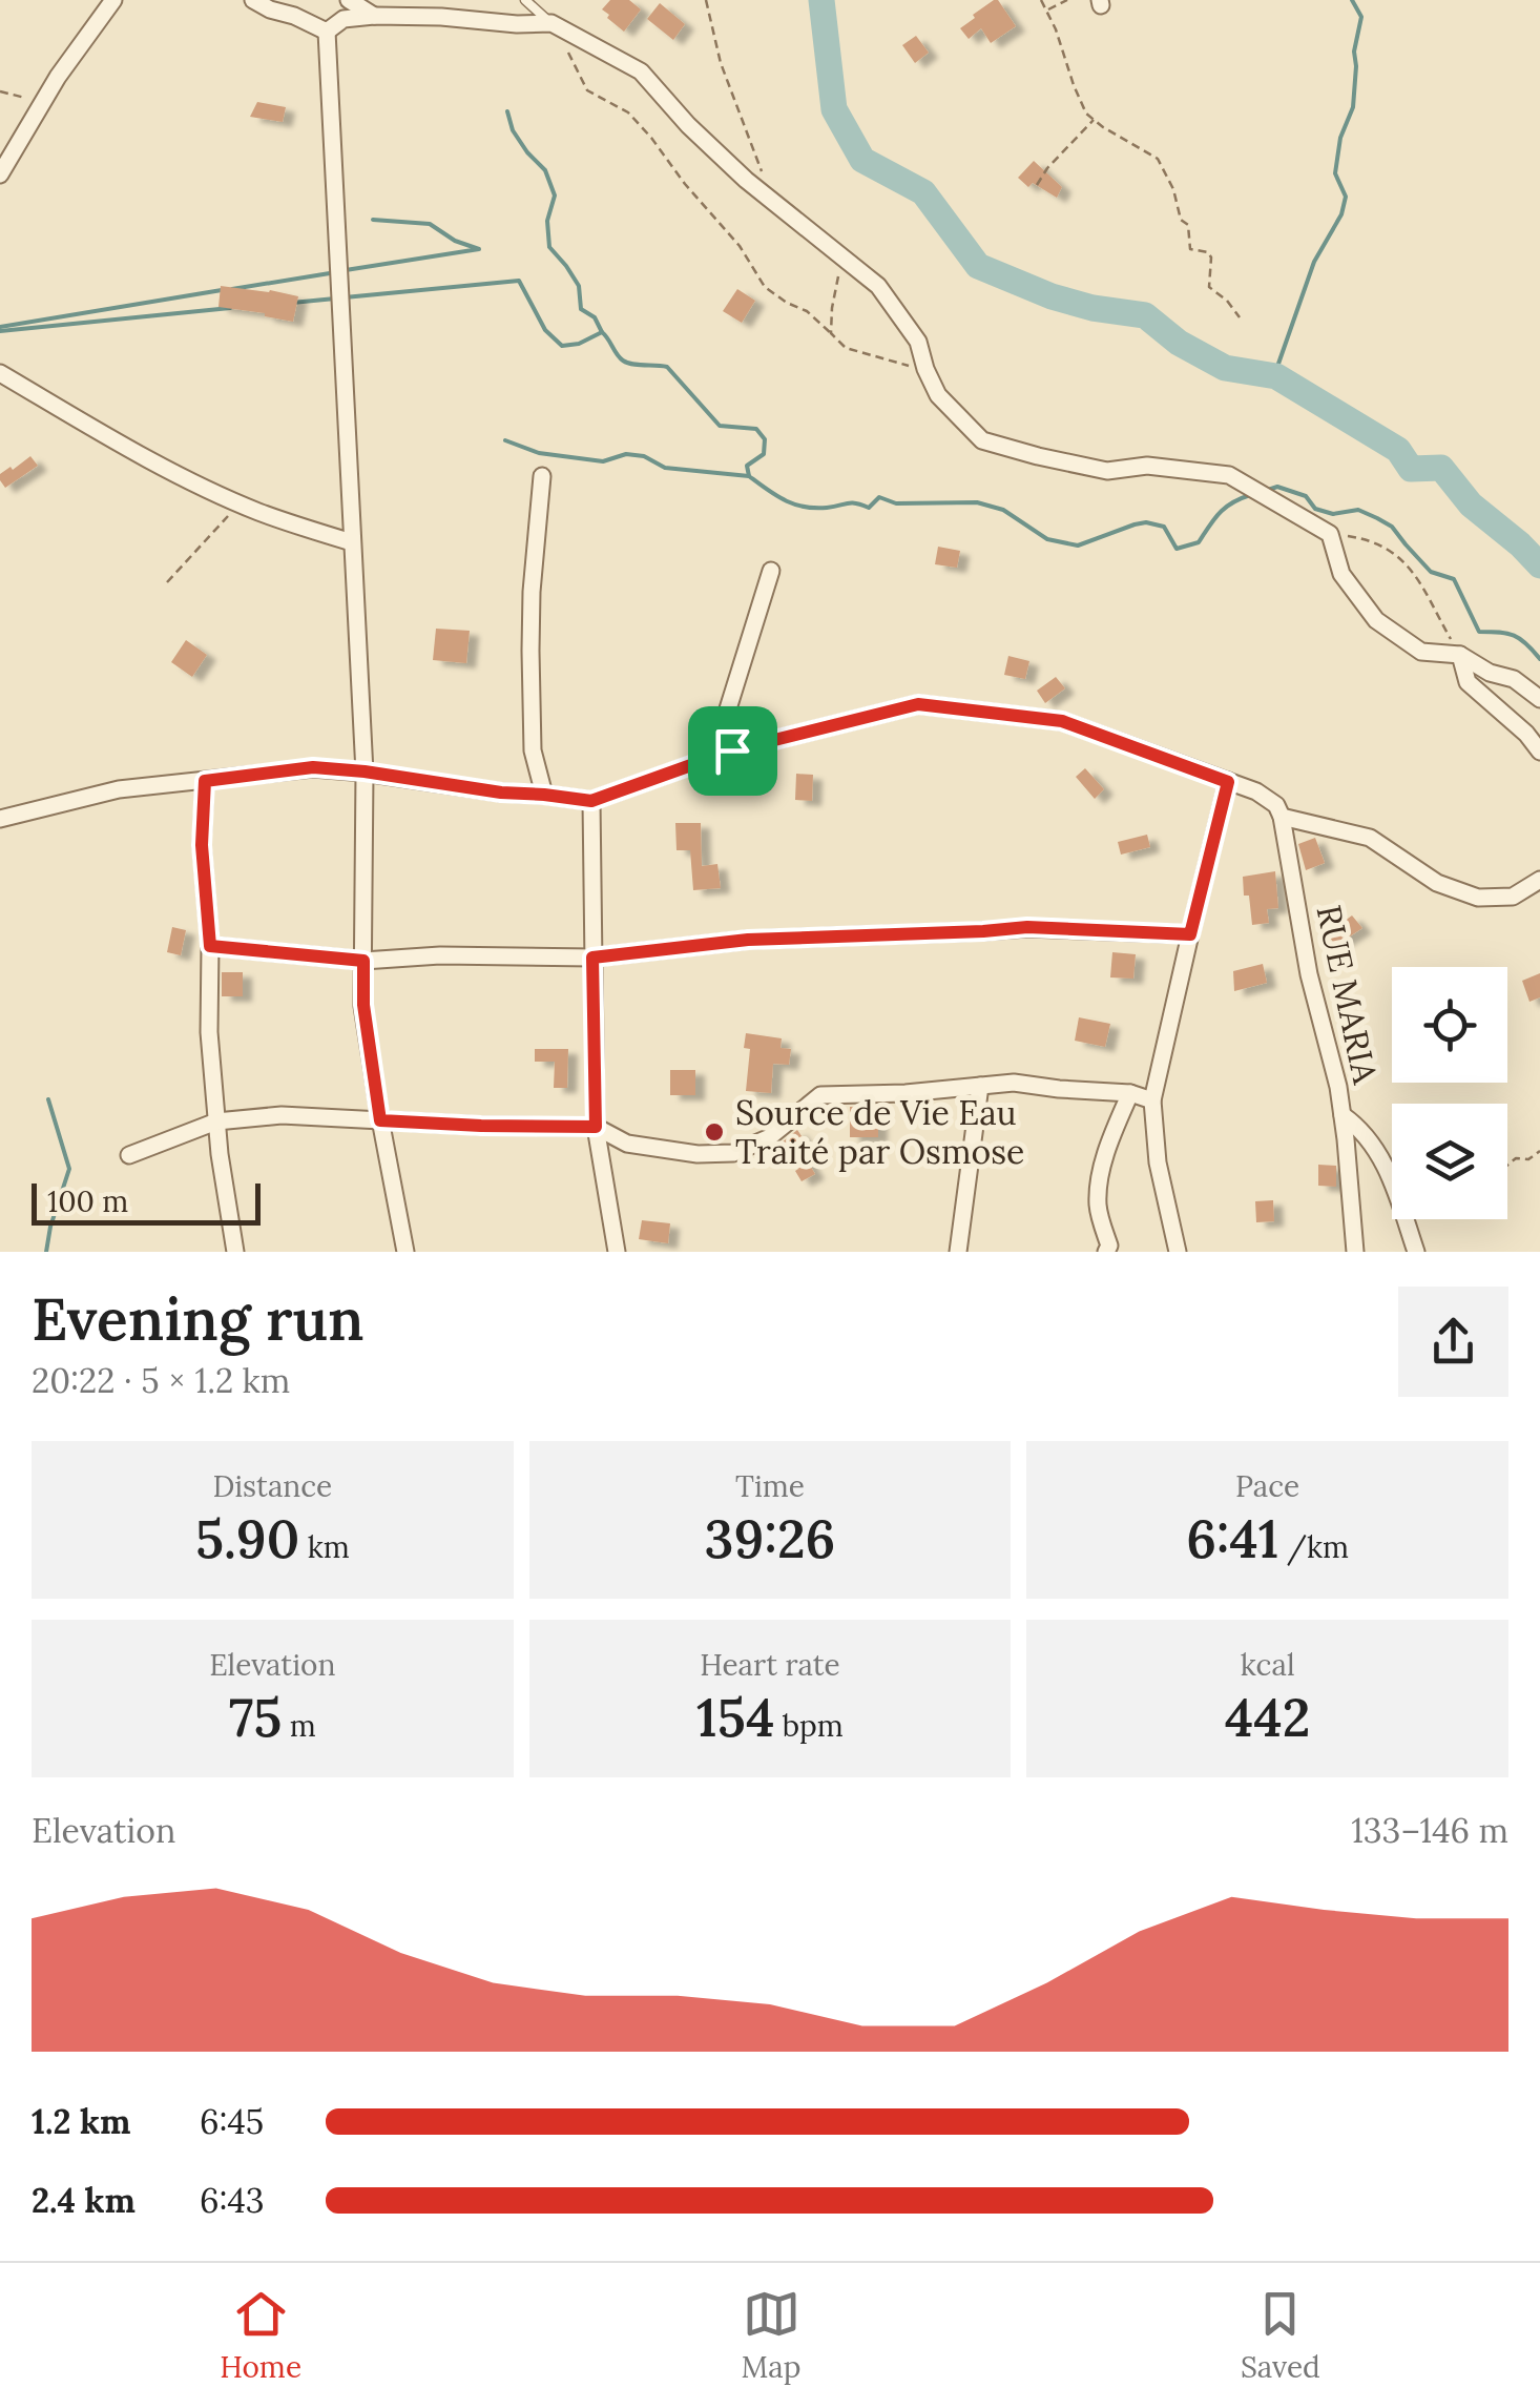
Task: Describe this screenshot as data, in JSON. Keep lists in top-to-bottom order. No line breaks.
{"streets":{"street":["RUE MARIA"]},"places":["Source de Vie Eau Traité par Osmose"],"scale_bar":"100 m","page":{"scale":"100 m","heading":["Evening run","20:22 · 5 × 1.2 km"],"stats":[["Distance","5.90 km"],["Time","39:26"],["Pace","6:41 /km"],["Elevation","75 m"],["Heart rate","154 bpm"],["kcal","442"]],"chart":["Elevation","133–146 m"],"list":[{"name":"1.2 km","note":"6:45"},{"name":"2.4 km","note":"6:43"}],"tabs":["Home","Map","Saved"]}}
